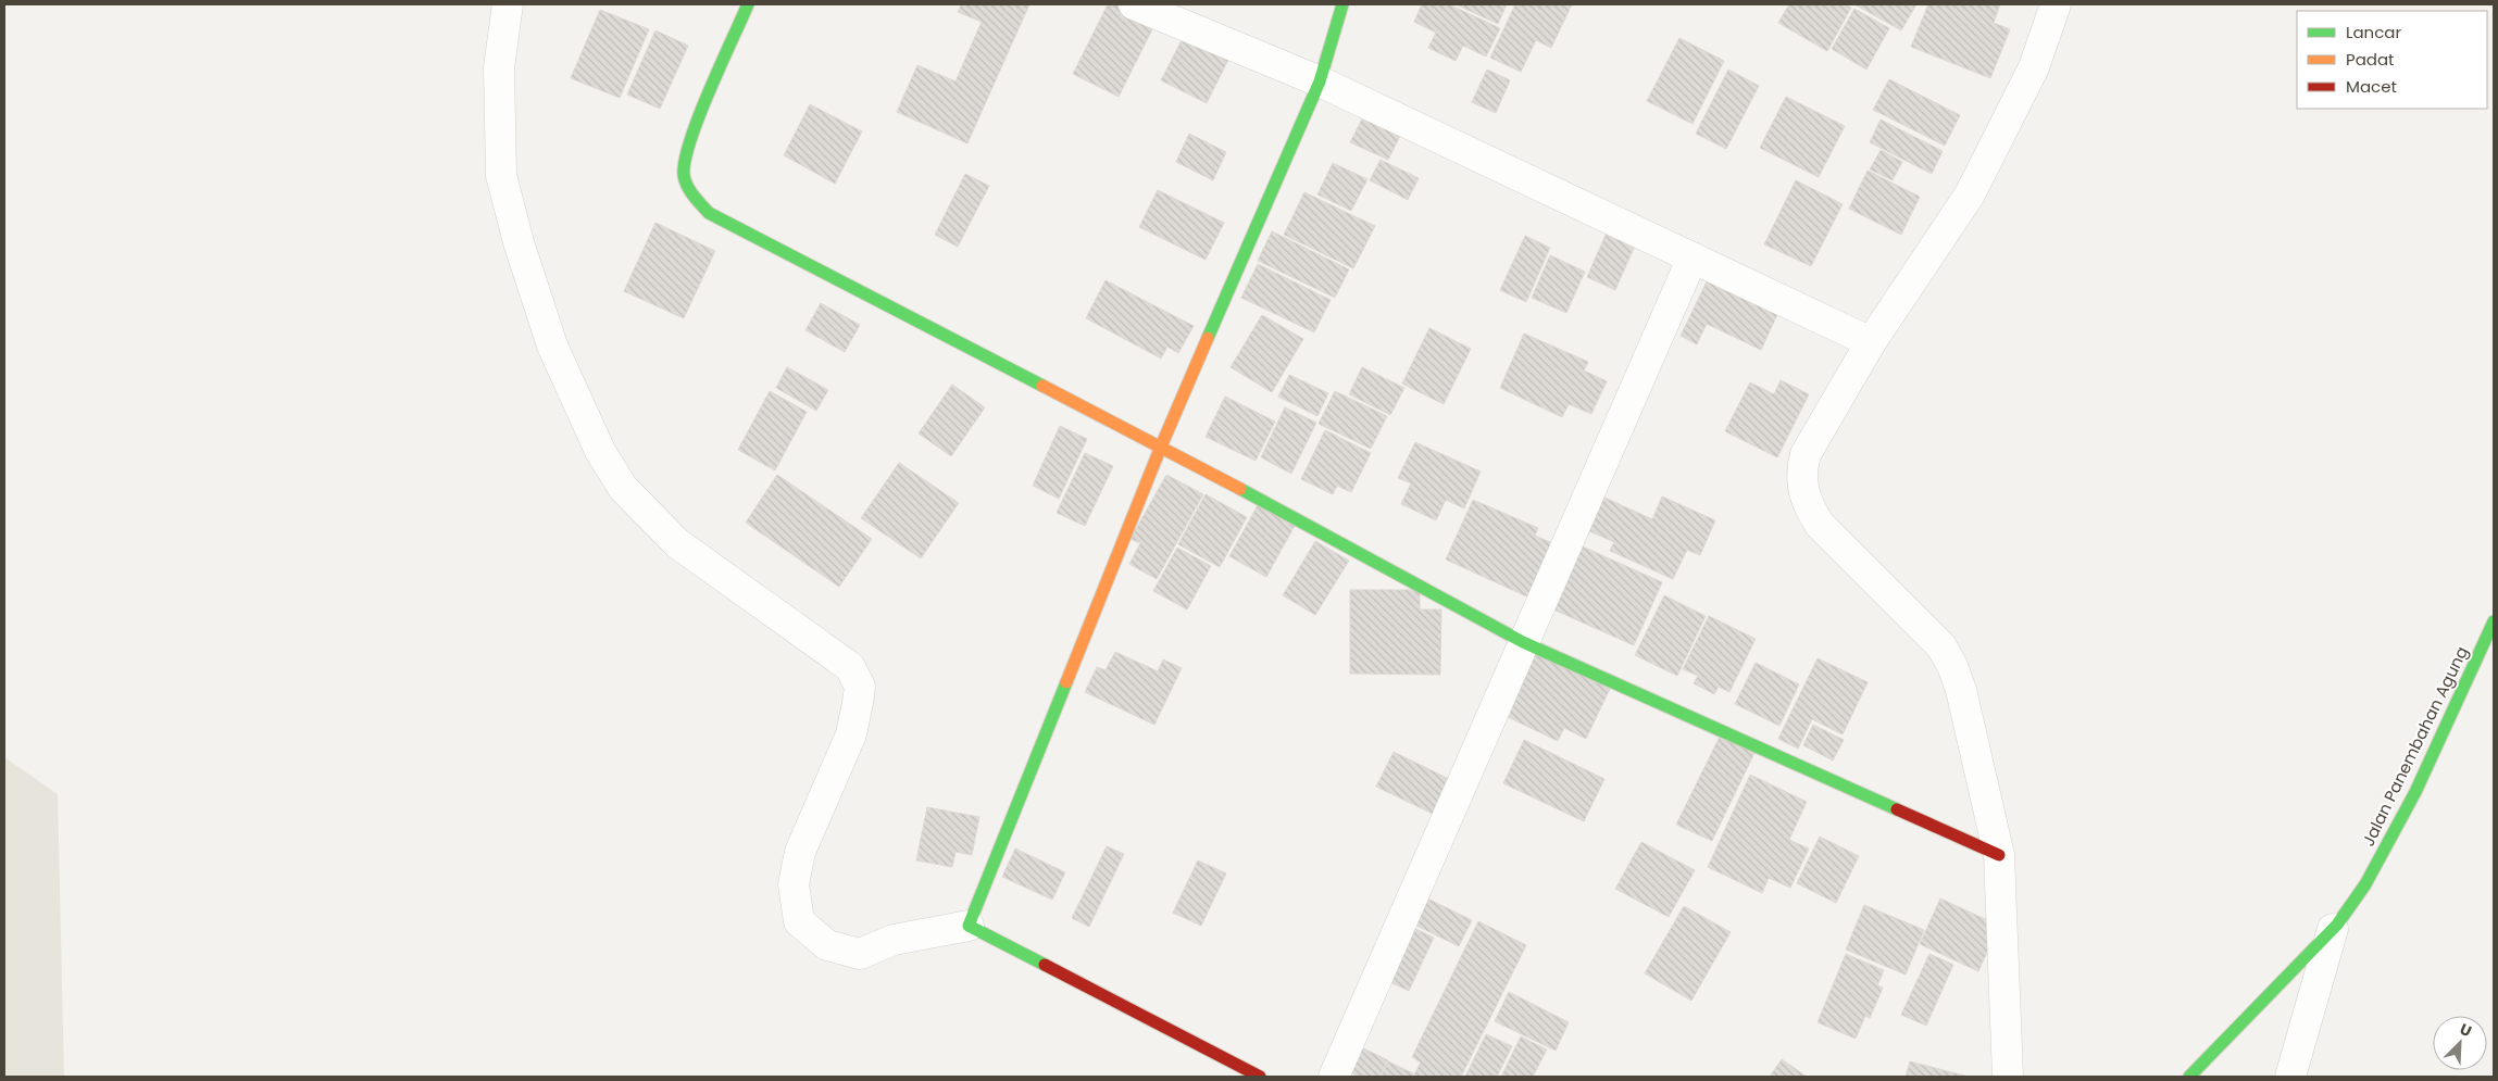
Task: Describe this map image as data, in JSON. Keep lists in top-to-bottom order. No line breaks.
{"streets":{"street":["Jalan Panembahan Agung"]},"legend":["Lancar","Padat","Macet"],"north":"top right"}
